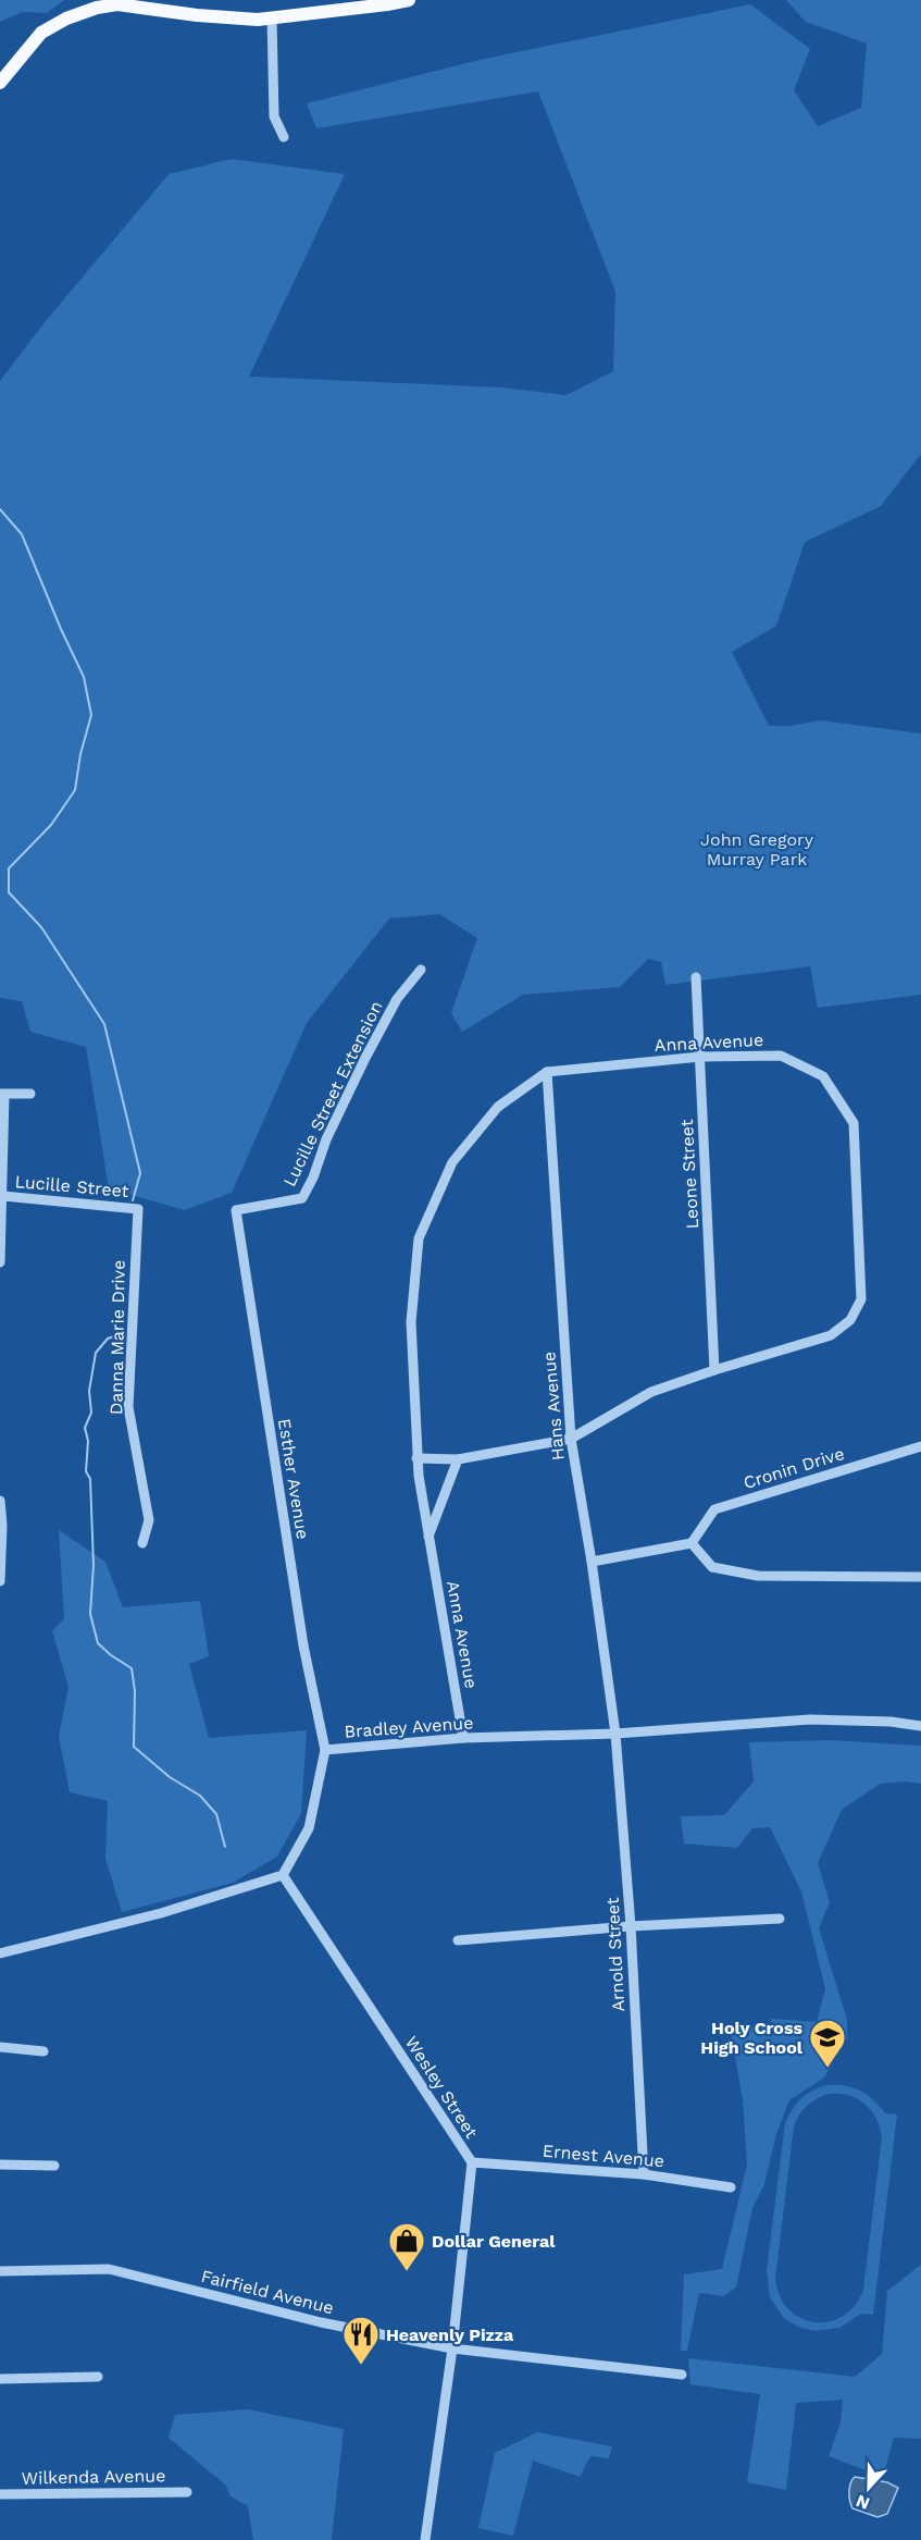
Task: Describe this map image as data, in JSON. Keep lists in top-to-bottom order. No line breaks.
{"streets":{"street":["Anna Avenue","Lucille Street Extension","Leone Street","Lucille Street","Danna Marie Drive","Hans Avenue","Cronin Drive","Esther Avenue","Bradley Avenue","Arnold Street","Wesley Street","Ernest Avenue","Fairfield Avenue","Wilkenda Avenue"]},"crossings":[["Anna Avenue","Leone Street"],["Anna Avenue","Hans Avenue"],["Anna Avenue","Bradley Avenue"],["Lucille Street Extension","Esther Avenue"],["Lucille Street","Danna Marie Drive"],["Hans Avenue","Bradley Avenue"],["Hans Avenue","Arnold Street"],["Esther Avenue","Bradley Avenue"],["Bradley Avenue","Arnold Street"],["Bradley Avenue","Wesley Street"],["Arnold Street","Ernest Avenue"],["Wesley Street","Ernest Avenue"],["Wesley Street","Fairfield Avenue"]],"parks":["John Gregory Murray Park"],"places":{"school or university":["Holy Cross High School"],"shop":["Dollar General"],"restaurant":["Heavenly Pizza"]},"north":"bottom"}
